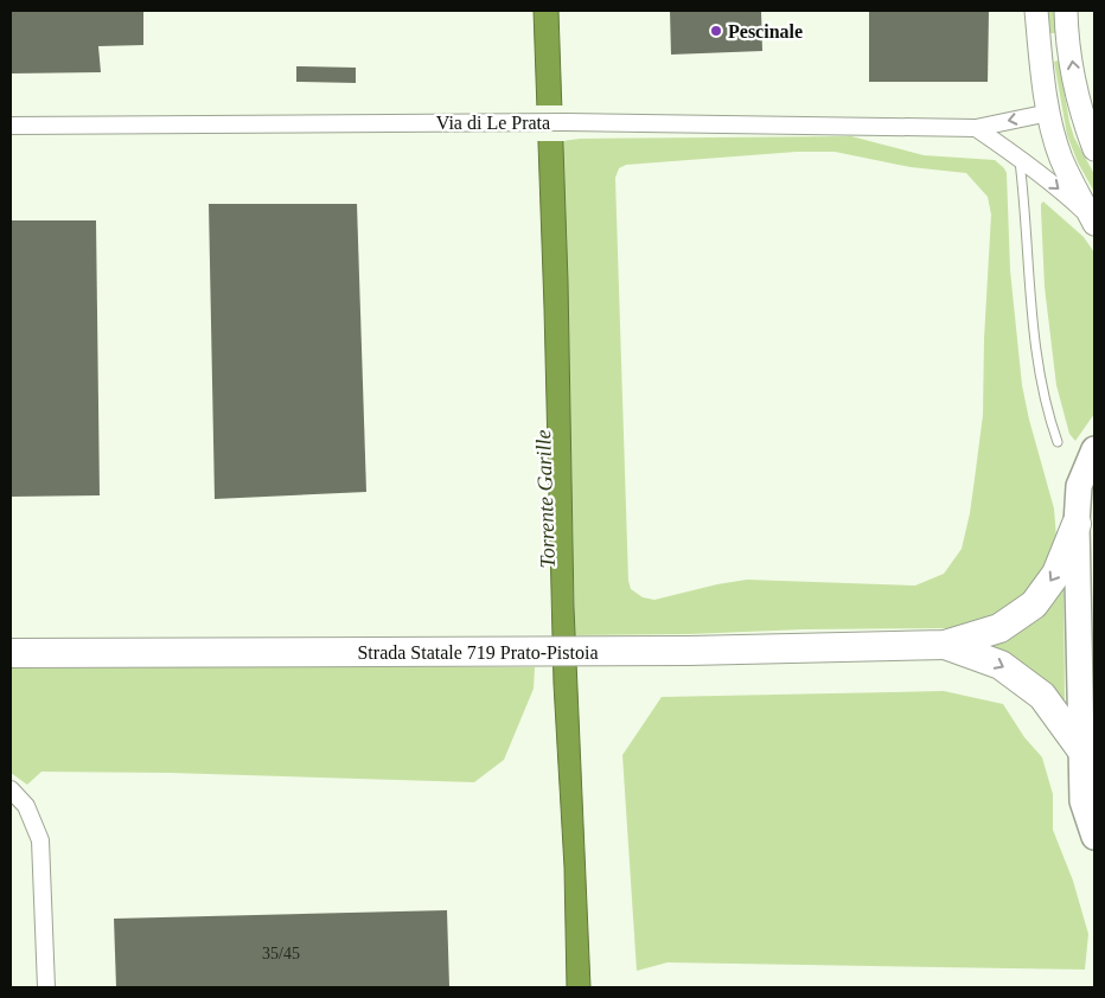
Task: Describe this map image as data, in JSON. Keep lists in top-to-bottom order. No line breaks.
{"streets":{"highway":["Strada Statale 719 Prato-Pistoia"],"street":["Via di Le Prata"]},"water":["Torrente Garille"],"places":["Pescinale"],"house_numbers":["35/45"]}
